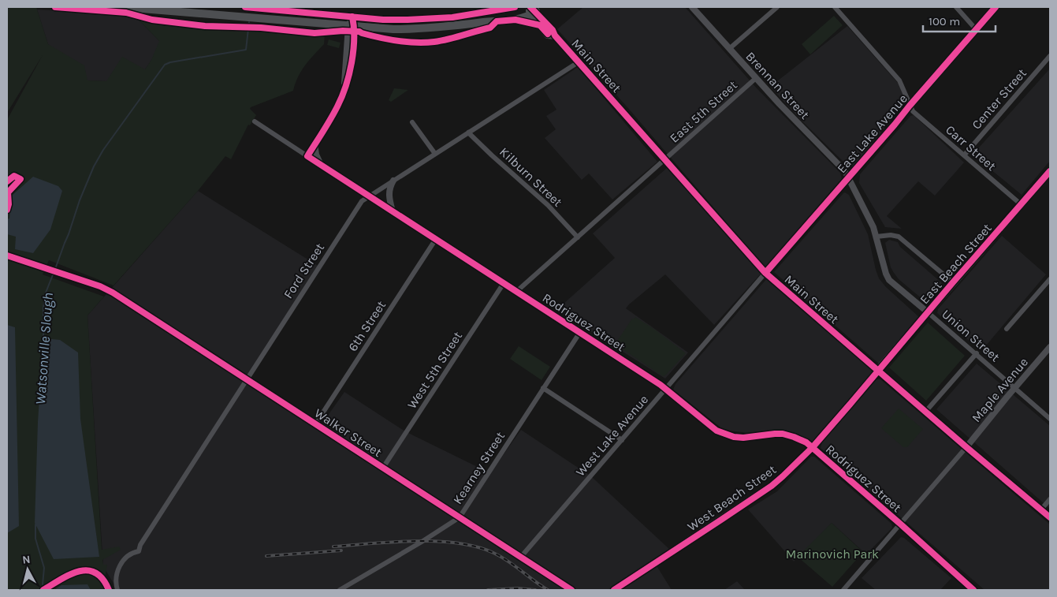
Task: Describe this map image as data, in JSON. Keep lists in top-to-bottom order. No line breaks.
{"streets":{"main road":["Main Street","East Lake Avenue","East Beach Street","Walker Street","West Beach Street"],"street":["Brennan Street","Center Street","East 5th Street","Carr Street","Kilburn Street","Ford Street","Rodriguez Street","6th Street","Union Street","West 5th Street","Maple Avenue","West Lake Avenue","Kearney Street"]},"crossings":[["Main Street","East 5th Street"],["Main Street","East Lake Avenue"],["Main Street","East Beach Street"],["Main Street","Ford Street"],["Main Street","Maple Avenue"],["Main Street","West Lake Avenue"],["Main Street","West Beach Street"],["Brennan Street","East 5th Street"],["Brennan Street","East Lake Avenue"],["Brennan Street","Union Street"],["Center Street","Carr Street"],["East Lake Avenue","Carr Street"],["East Lake Avenue","Union Street"],["East Lake Avenue","West Lake Avenue"],["Carr Street","East Beach Street"],["Kilburn Street","Ford Street"],["East Beach Street","Union Street"],["East Beach Street","West Beach Street"],["Ford Street","Rodriguez Street"],["Ford Street","Walker Street"],["Rodriguez Street","6th Street"],["Rodriguez Street","West 5th Street"],["Rodriguez Street","West Lake Avenue"],["Rodriguez Street","Kearney Street"],["Rodriguez Street","West Beach Street"],["6th Street","Walker Street"],["Union Street","Maple Avenue"],["West 5th Street","Walker Street"],["Walker Street","West Lake Avenue"],["Walker Street","Kearney Street"]],"water":["Watsonville Slough"],"parks":["Marinovich Park"],"scale_bar":"100 m","north":"top"}
